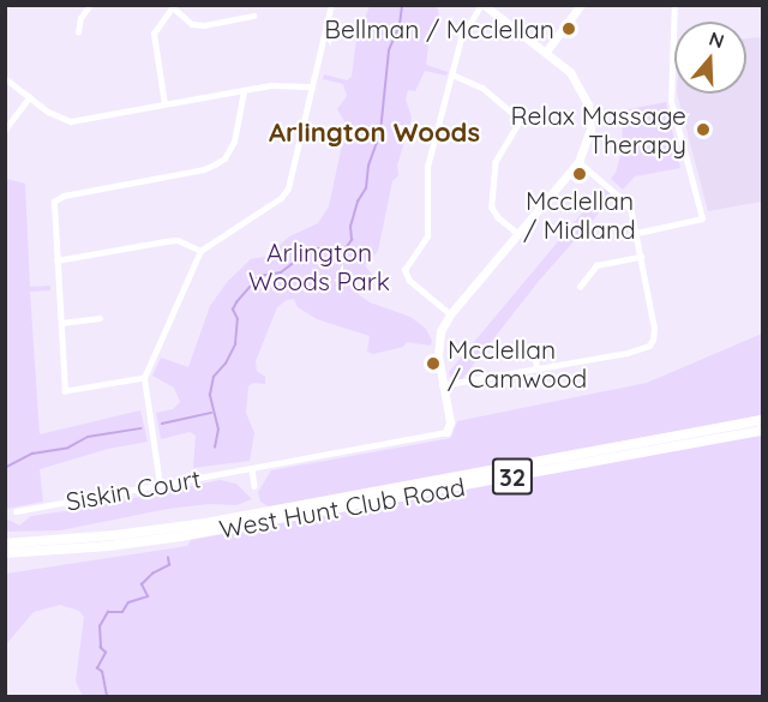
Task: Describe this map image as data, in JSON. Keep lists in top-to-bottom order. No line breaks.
{"streets":{"main road":["32","West Hunt Club Road"],"street":["Siskin Court"]},"districts":["Arlington Woods"],"parks":["Arlington Woods Park"],"places":["Bellman / Mcclellan","Relax Massage Therapy","Mcclellan / Midland","Mcclellan / Camwood"],"north":"top"}
